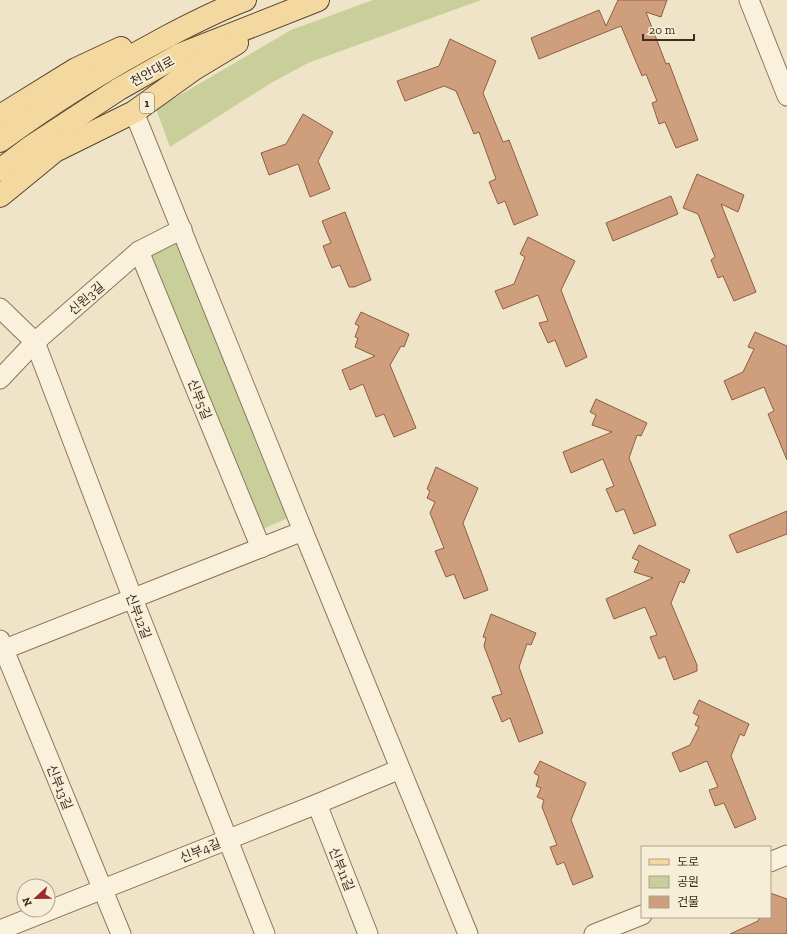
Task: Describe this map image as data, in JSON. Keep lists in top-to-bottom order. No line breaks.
{"streets":{"main road":["천안대로","1"],"street":["신원3길","신부5길","신부12길","신부13길","신부4길","신부11길"]},"crossings":[["천안대로","1"],["신원3길","신부5길"],["신원3길","신부12길"],["신부12길","신부4길"],["신부13길","신부4길"],["신부4길","신부11길"]],"legend":["도로","공원","건물"],"scale_bar":"20 m","north":"left"}
